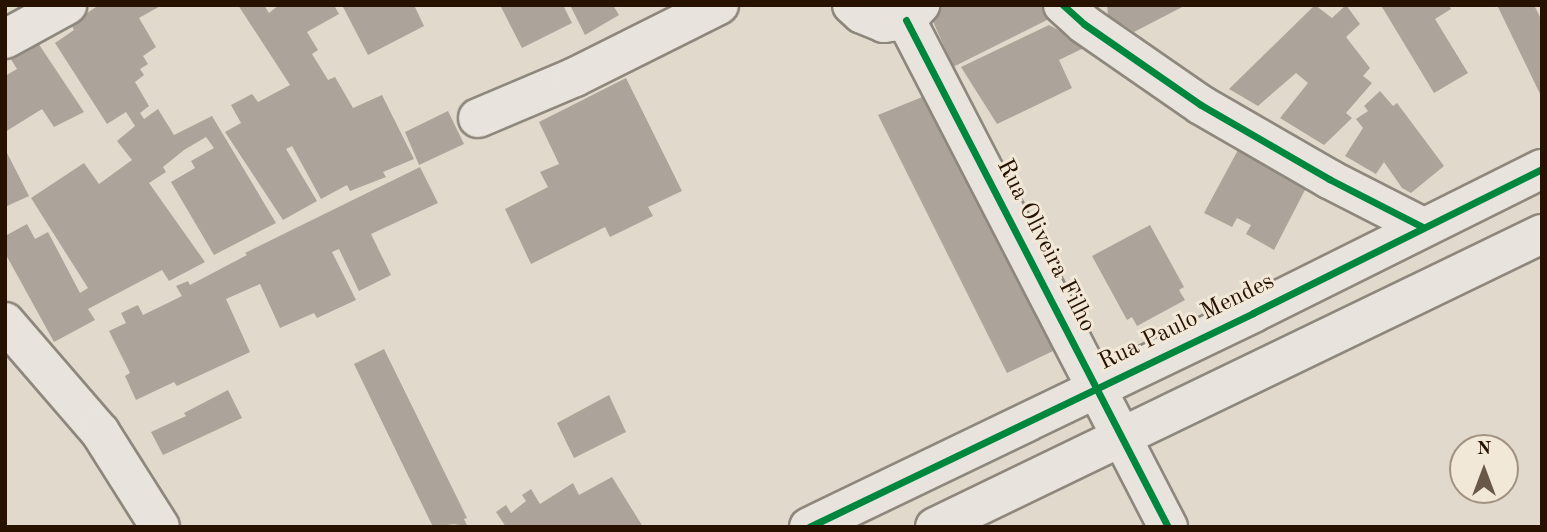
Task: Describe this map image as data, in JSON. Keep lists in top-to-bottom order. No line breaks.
{"streets":{"street":["Rua Oliveira Filho","Rua Paulo Mendes"]},"crossings":[["Rua Oliveira Filho","Rua Paulo Mendes"]],"north":"top"}
